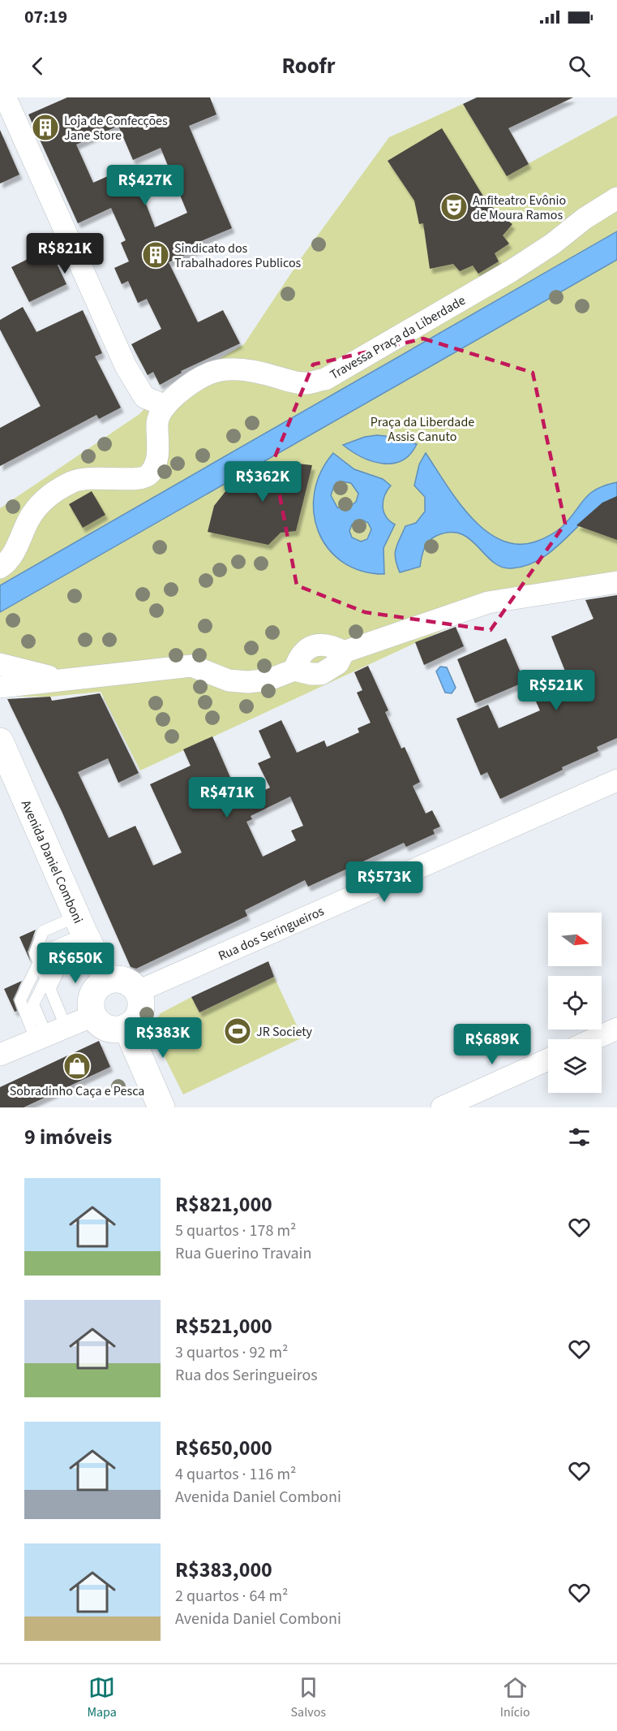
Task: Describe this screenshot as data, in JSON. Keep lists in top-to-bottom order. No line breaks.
{"streets":{"street":["Travessa Praça da Liberdade","Avenida Daniel Comboni","Rua dos Seringueiros"]},"crossings":[["Avenida Daniel Comboni","Rua dos Seringueiros"]],"parks":["Praça da Liberdade Assis Canuto"],"places":{"building":["Loja de Confecções Jane Store","Sindicato dos Trabalhadores Publicos"],"theatre":["Anfiteatro Evônio de Moura Ramos"],"sports":["JR Society"],"shop":["Sobradinho Caça e Pesca"]},"north":"right","page":{"status":"07:19","header":"Roofr","price":["R$427K","R$821K","R$362K","R$521K","R$471K","R$573K","R$650K","R$383K","R$689K"],"heading":"9 imóveis","list":[{"name":"R$821,000","note":"5 quartos · 178 m² · Rua Guerino Travain"},{"name":"R$521,000","note":"3 quartos · 92 m² · Rua dos Seringueiros"},{"name":"R$650,000","note":"4 quartos · 116 m² · Avenida Daniel Comboni"},{"name":"R$383,000","note":"2 quartos · 64 m² · Avenida Daniel Comboni"}],"tabs":["Mapa","Salvos","Início"]}}
